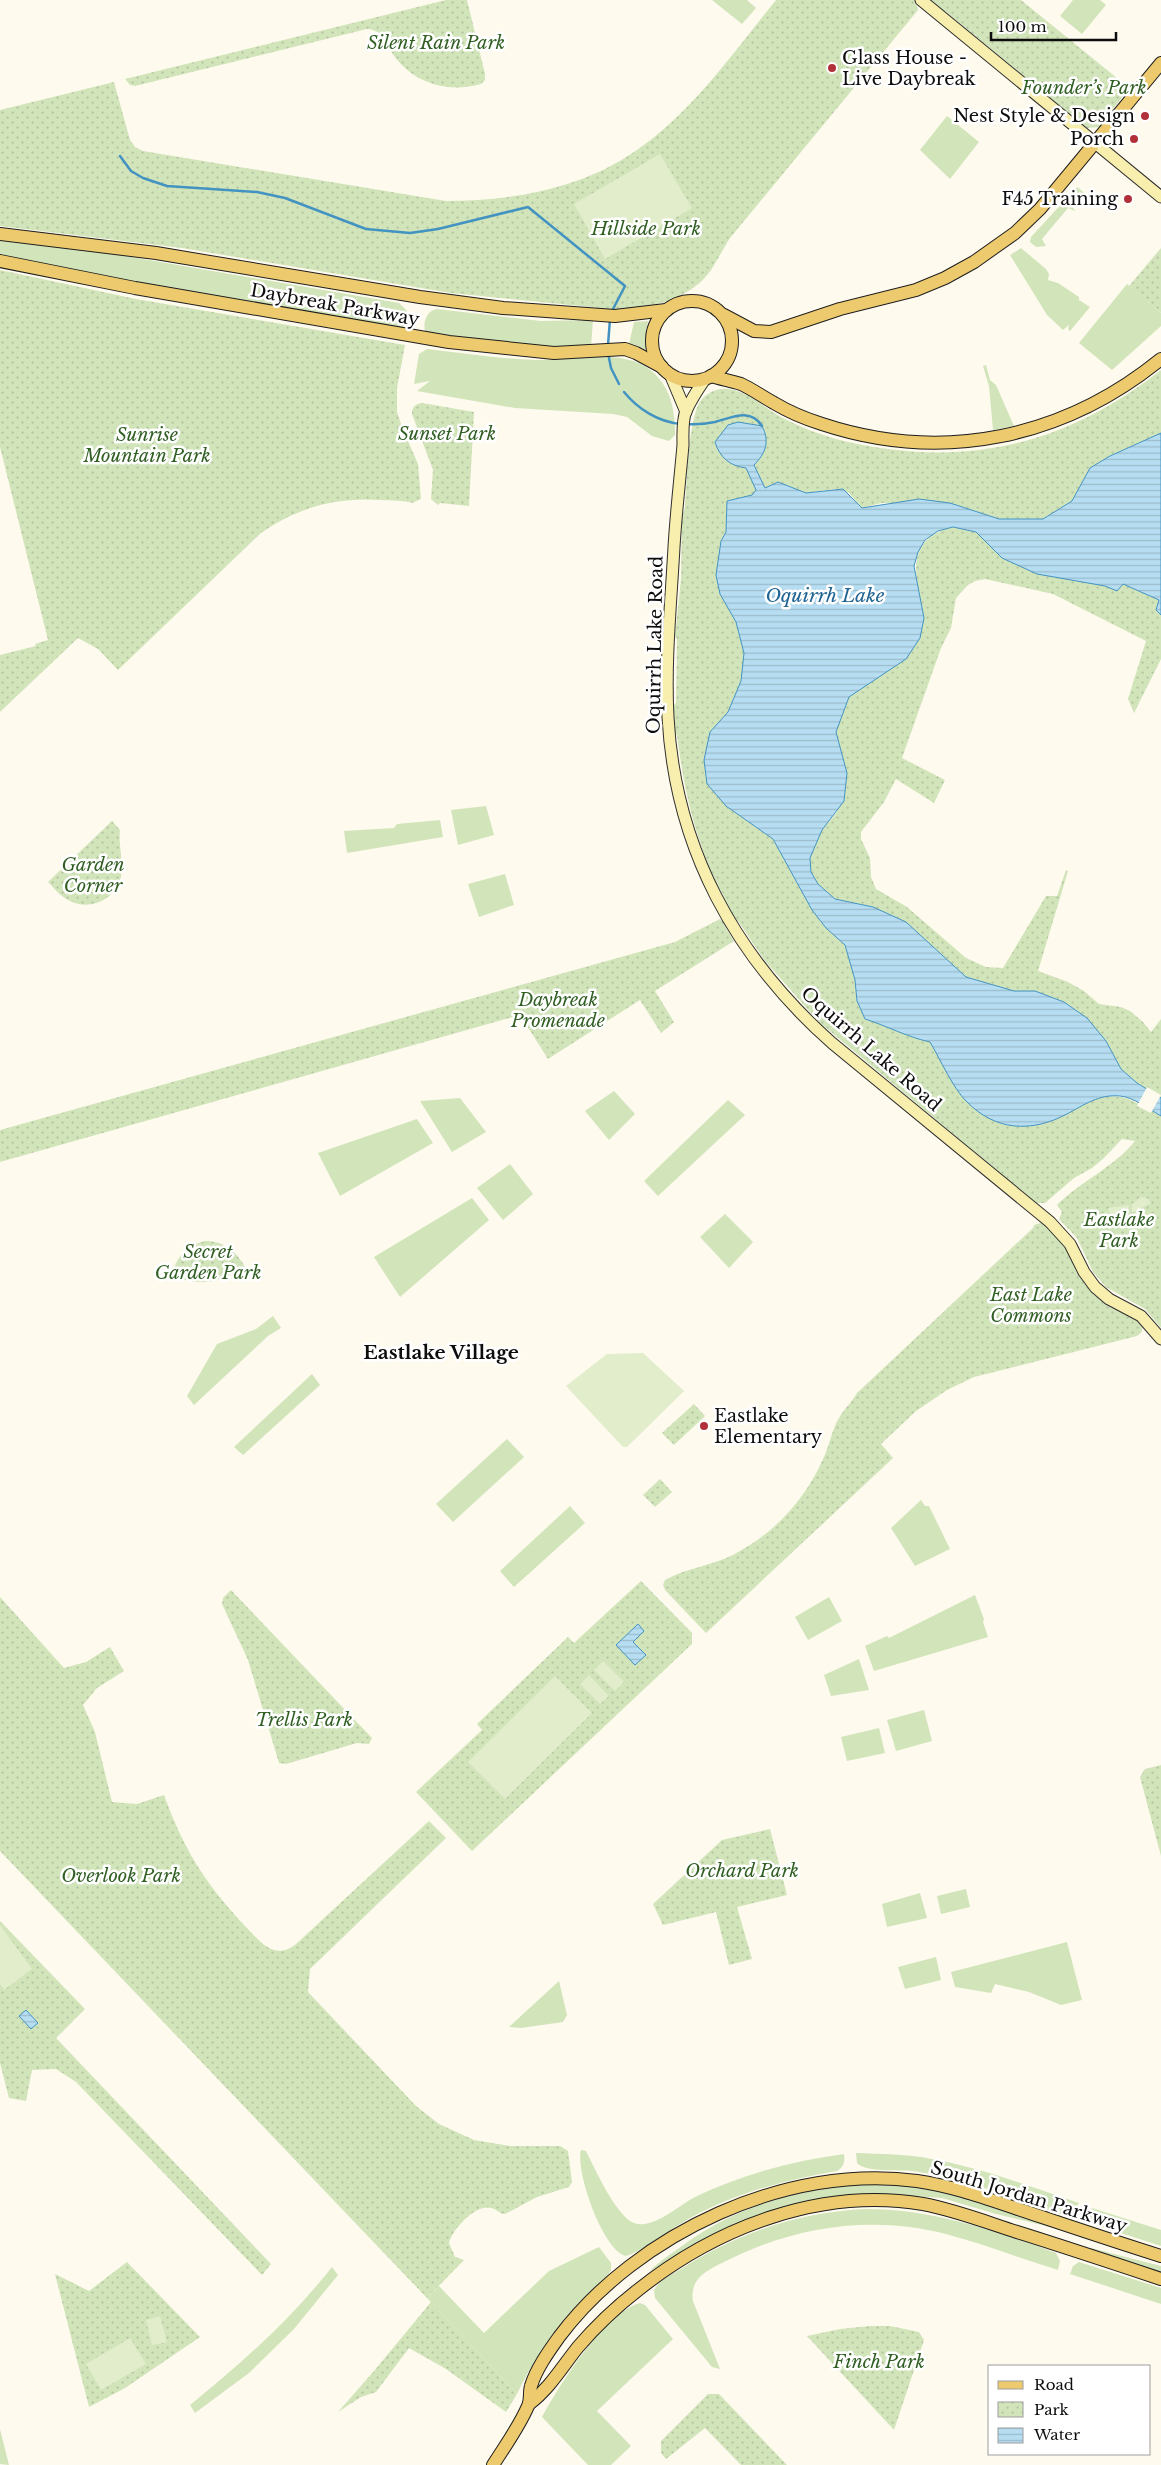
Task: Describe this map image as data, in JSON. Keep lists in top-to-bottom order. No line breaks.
{"streets":{"main road":["Daybreak Parkway","South Jordan Parkway"],"street":["Oquirrh Lake Road"]},"crossings":[["Daybreak Parkway","Oquirrh Lake Road"]],"districts":["Eastlake Village"],"water":["Oquirrh Lake"],"parks":["Silent Rain Park","Founder’s Park","Hillside Park","Sunset Park","Sunrise Mountain Park","Garden Corner","Daybreak Promenade","Eastlake Park","Secret Garden Park","East Lake Commons","Trellis Park","Orchard Park","Overlook Park","Finch Park"],"places":["Glass House - Live Daybreak","Nest Style & Design","Porch","F45 Training","Eastlake Elementary"],"legend":["Road","Park","Water"],"scale_bar":"100 m"}
